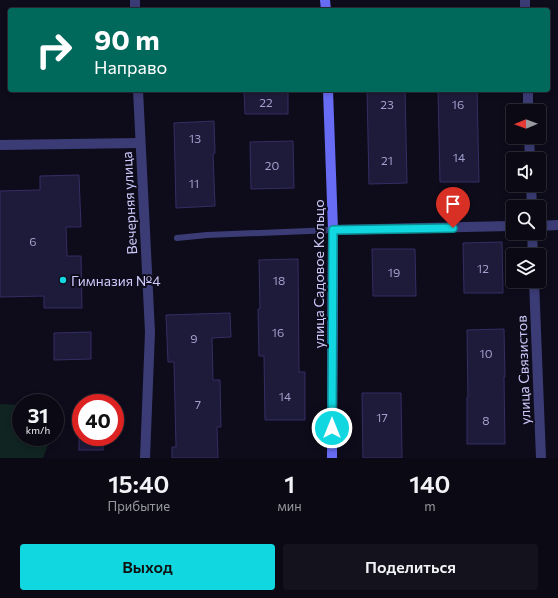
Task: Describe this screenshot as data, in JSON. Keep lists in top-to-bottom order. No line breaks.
{"streets":{"street":["Вечерняя улица","улица Садовое Кольцо","улица Связистов"]},"places":["Гимназия №4"],"house_numbers":["22","23","16","13","14","21","20","11","6","12","19","18","16","9","10","14","7","17","8"],"north":"left","page":{"turn":["90 m","Направо"],"speed":"31 km/h","limit":"40","eta":["15:40","Прибытие","1","мин","140","m"],"buttons":["Выход","Поделиться"]}}
